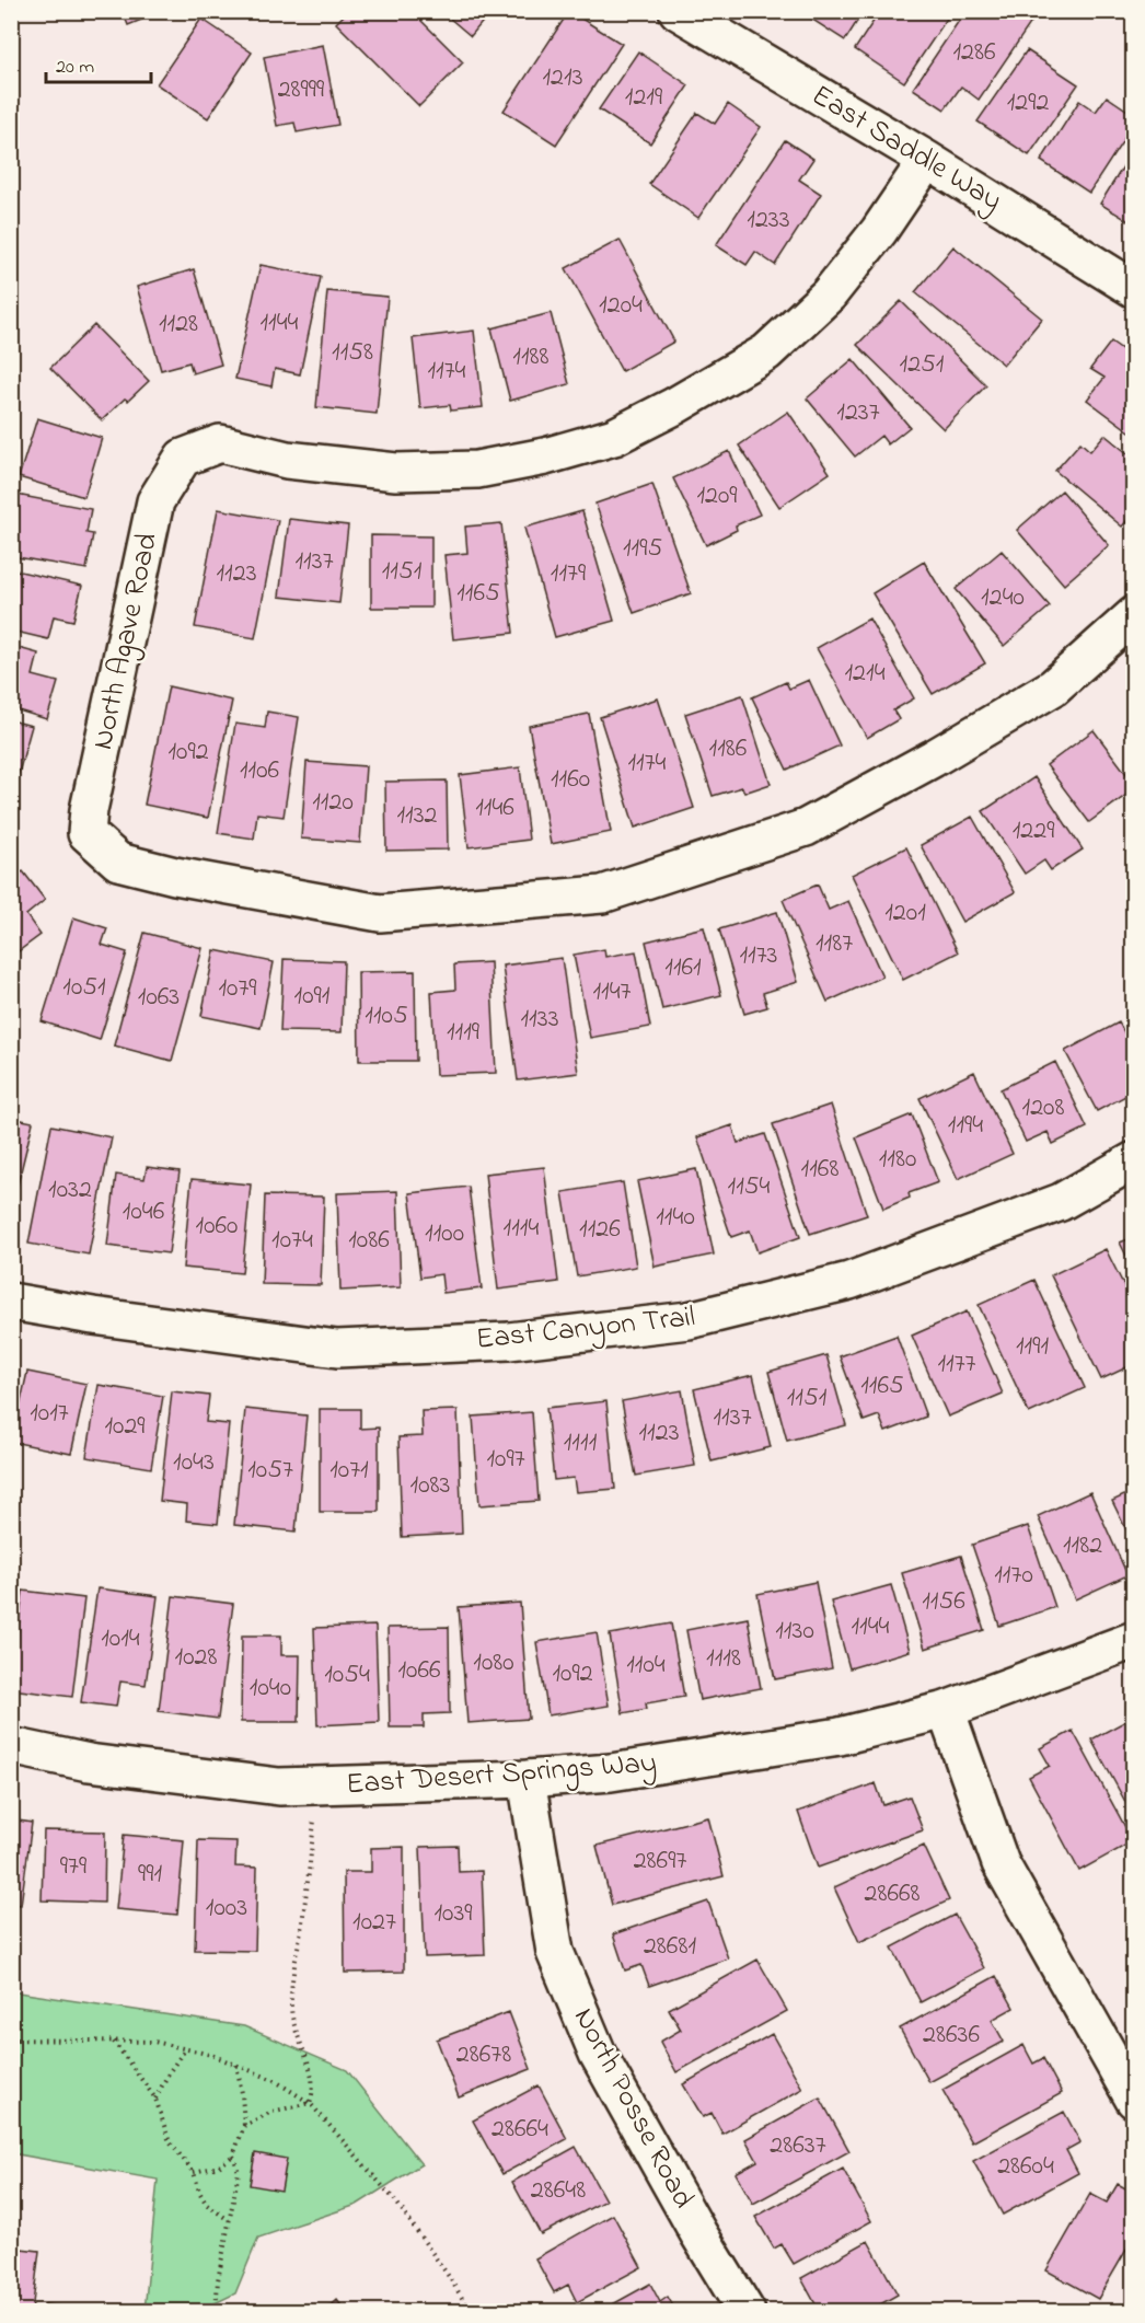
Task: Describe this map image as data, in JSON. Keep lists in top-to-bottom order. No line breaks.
{"streets":{"street":["East Saddle Way","North Agave Road","East Canyon Trail","East Desert Springs Way","North Posse Road"]},"crossings":[["East Saddle Way","North Agave Road"],["East Desert Springs Way","North Posse Road"]],"house_numbers":["1286","1213","28999","1219","1292","1233","1204","1144","1128","1158","1188","1251","1174","1237","1209","1195","1137","1151","1123","1179","1165","1240","1214","1186","1092","1174","1106","1160","1120","1146","1132","1229","1201","1187","1173","1161","1051","1079","1147","1091","1063","1105","1133","1119","1208","1194","1180","1168","1154","1032","1046","1140","1060","1114","1126","1100","1074","1086","1191","1177","1165","1151","1017","1137","1029","1123","1111","1097","1043","1057","1071","1083","1182","1170","1156","1144","1130","1014","1028","1118","1080","1104","1066","1092","1054","1040","28697","979","991","28668","1003","1039","1027","28681","28636","28678","28664","28637","28604","28648"],"scale_bar":"20 m"}
